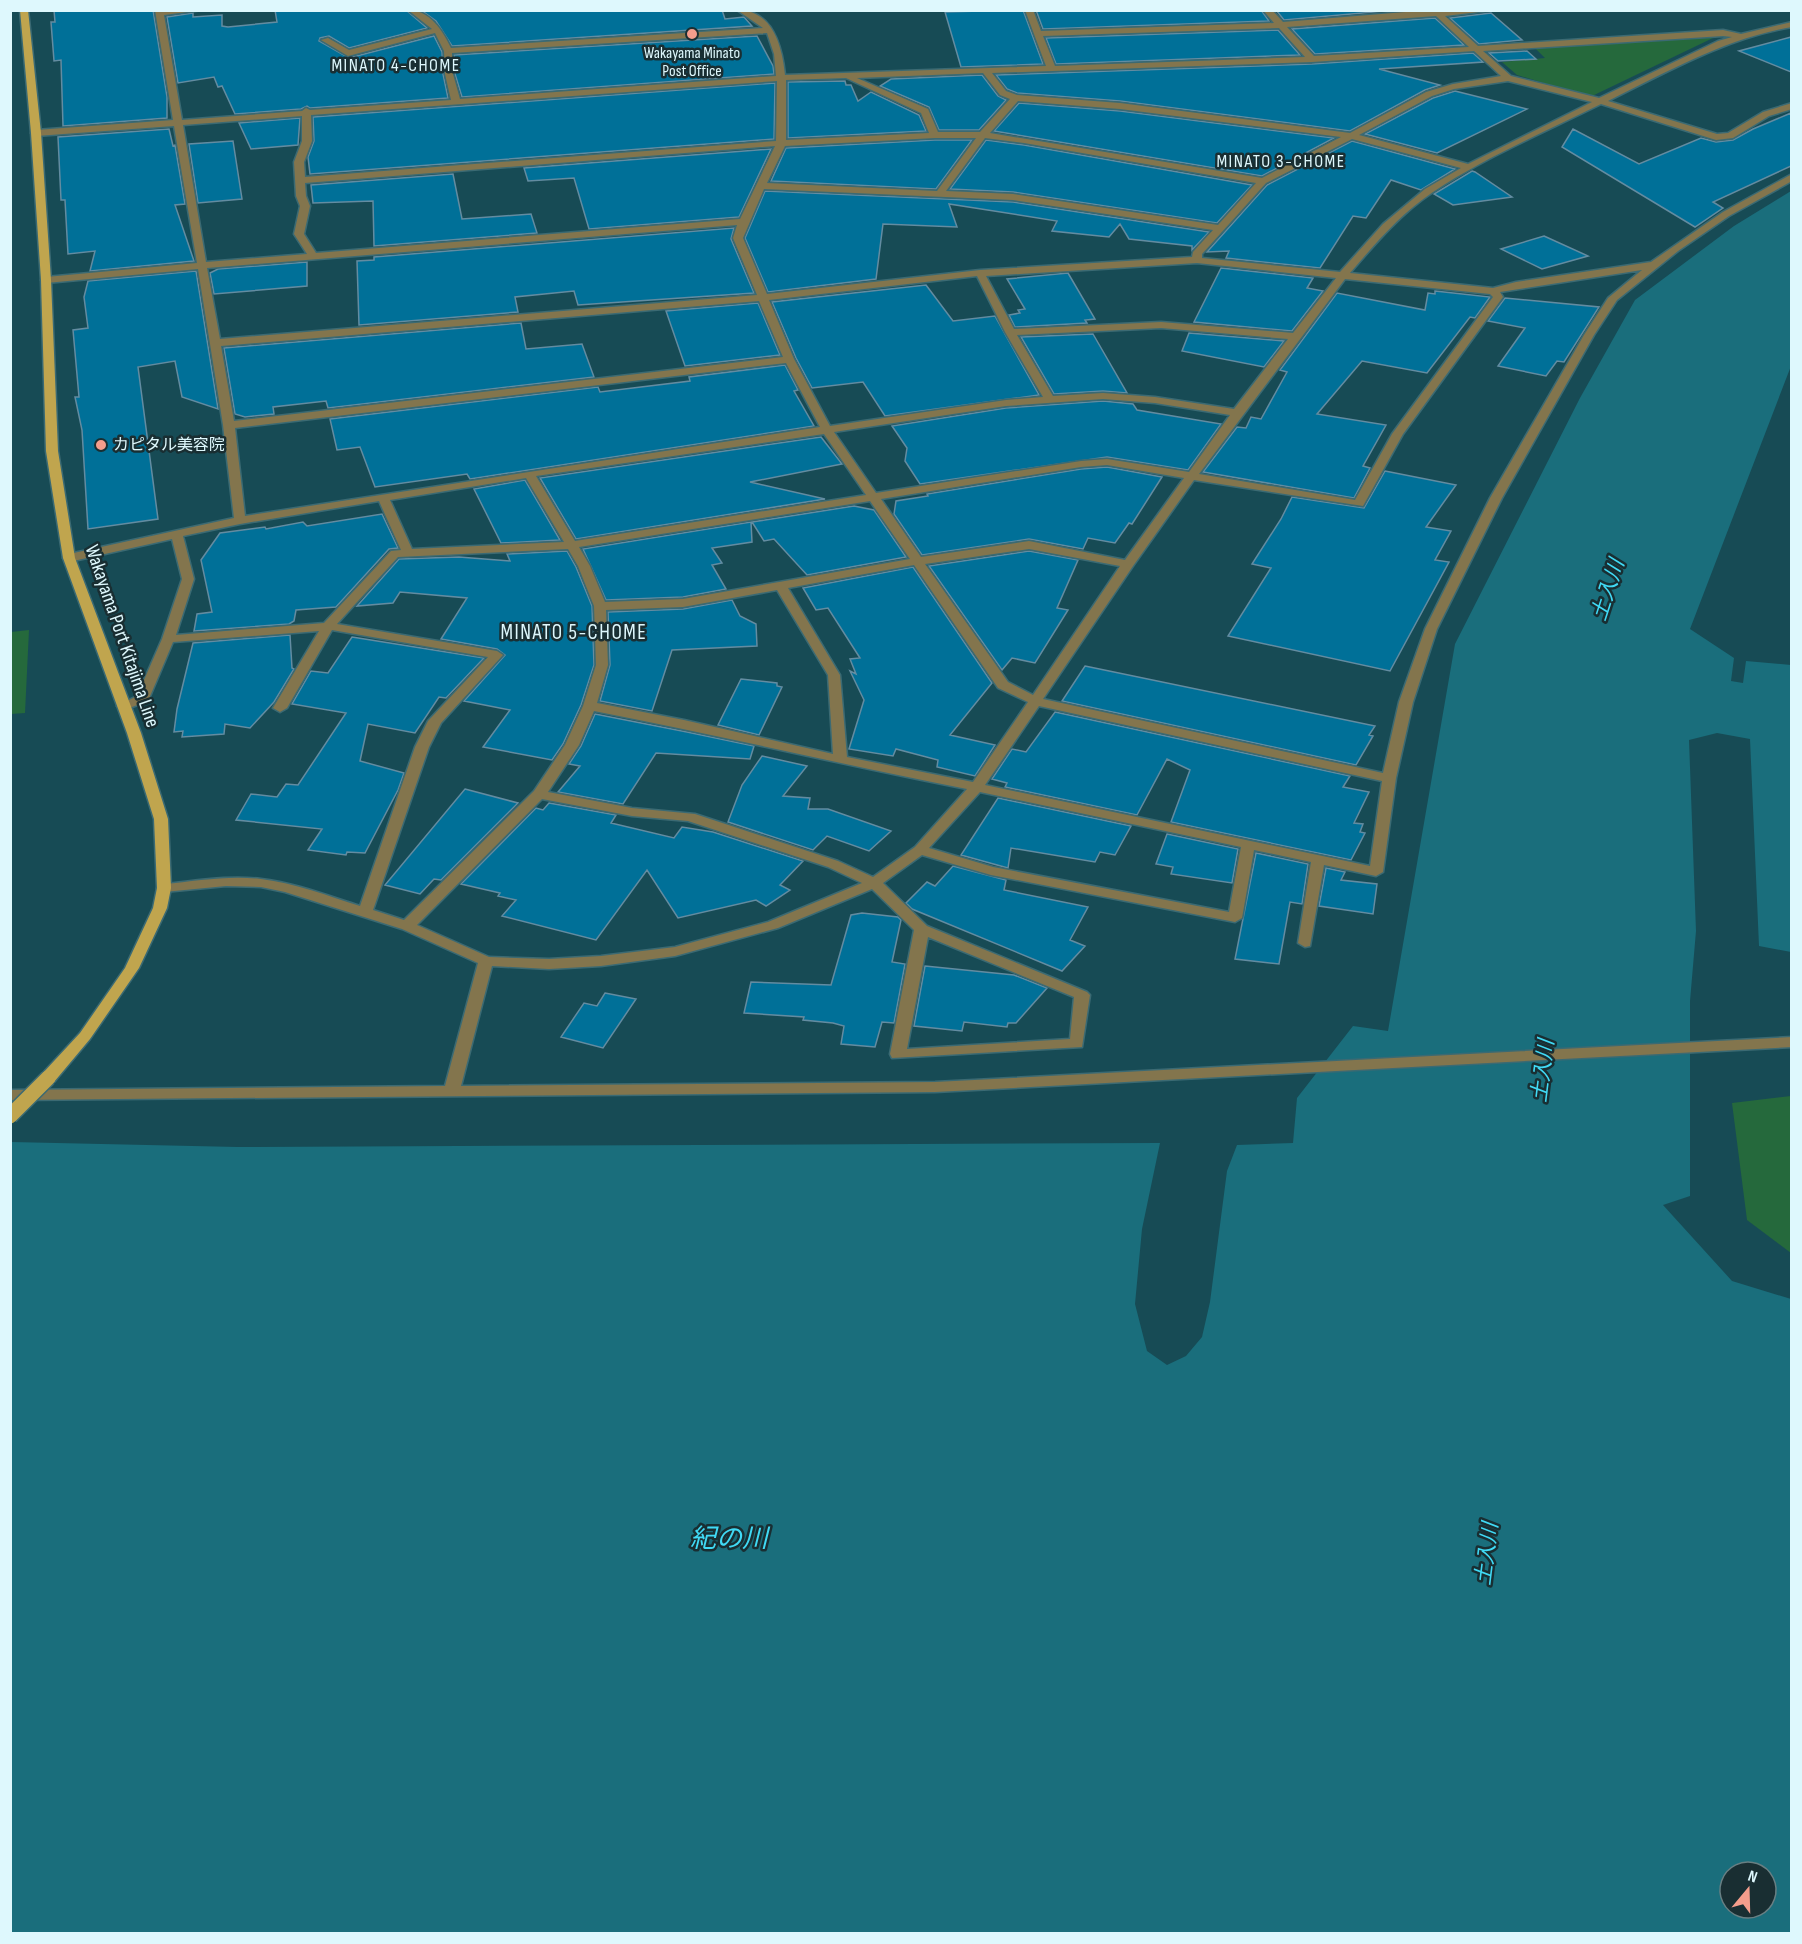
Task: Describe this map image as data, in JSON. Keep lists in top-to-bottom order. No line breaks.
{"streets":{"main road":["Wakayama Port Kitajima Line"]},"districts":["MINATO 4-CHOME","MINATO 3-CHOME","MINATO 5-CHOME"],"water":["土入川","紀の川"],"places":["Wakayama Minato Post Office","カピタル美容院"],"north":"top"}
